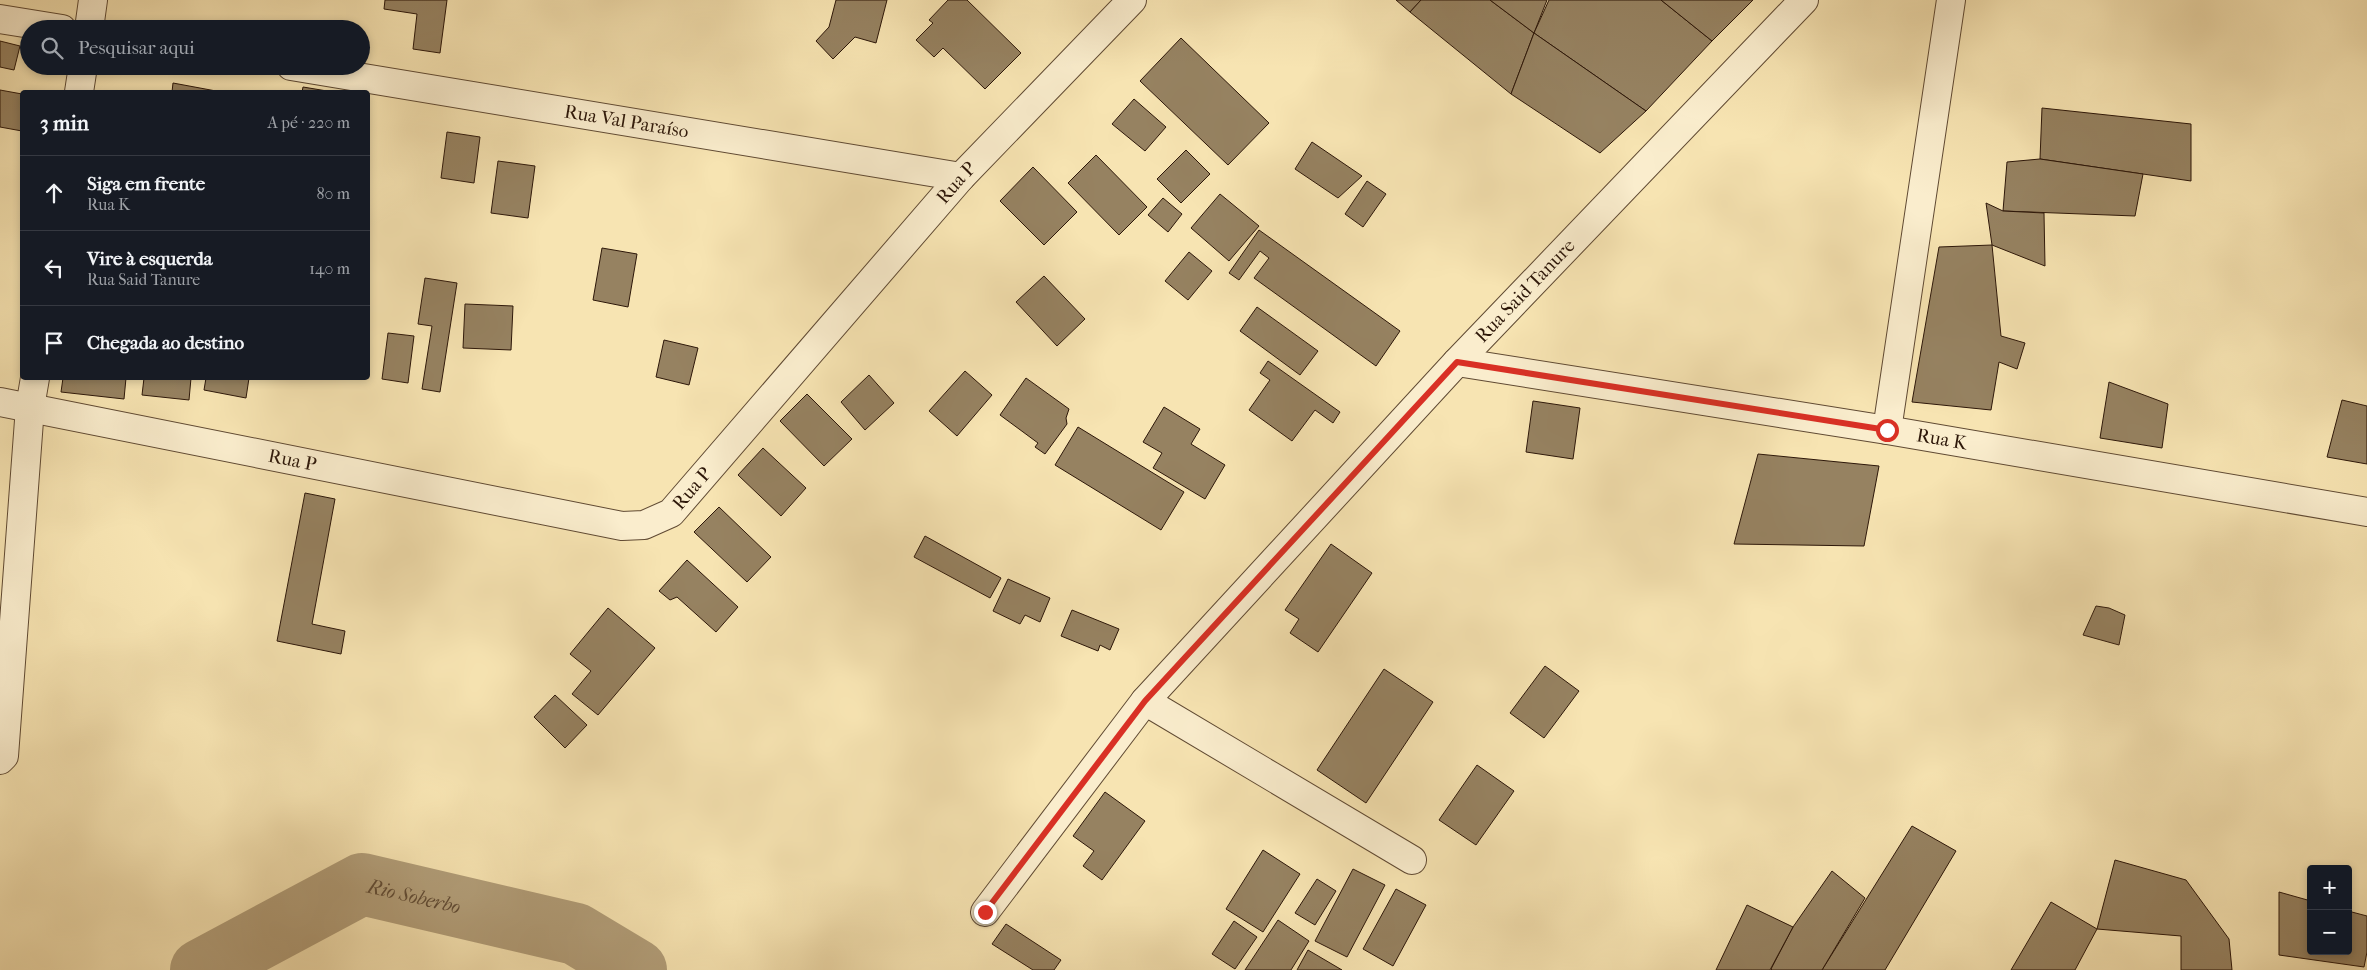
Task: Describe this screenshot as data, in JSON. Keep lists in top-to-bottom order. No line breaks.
{"streets":{"street":["Rua Val Paraíso","Rua P","Rua Said Tanure","Rua K"]},"crossings":[["Rua Val Paraíso","Rua P"],["Rua Said Tanure","Rua K"]],"water":["Rio Soberbo"],"page":{"search":"Pesquisar aqui","heading":["3 min","A pé · 220 m"],"list":[["Siga em frente","Rua K","80 m"],["Vire à esquerda","Rua Said Tanure","140 m"],"Chegada ao destino"],"map_buttons":["+","−"]}}
